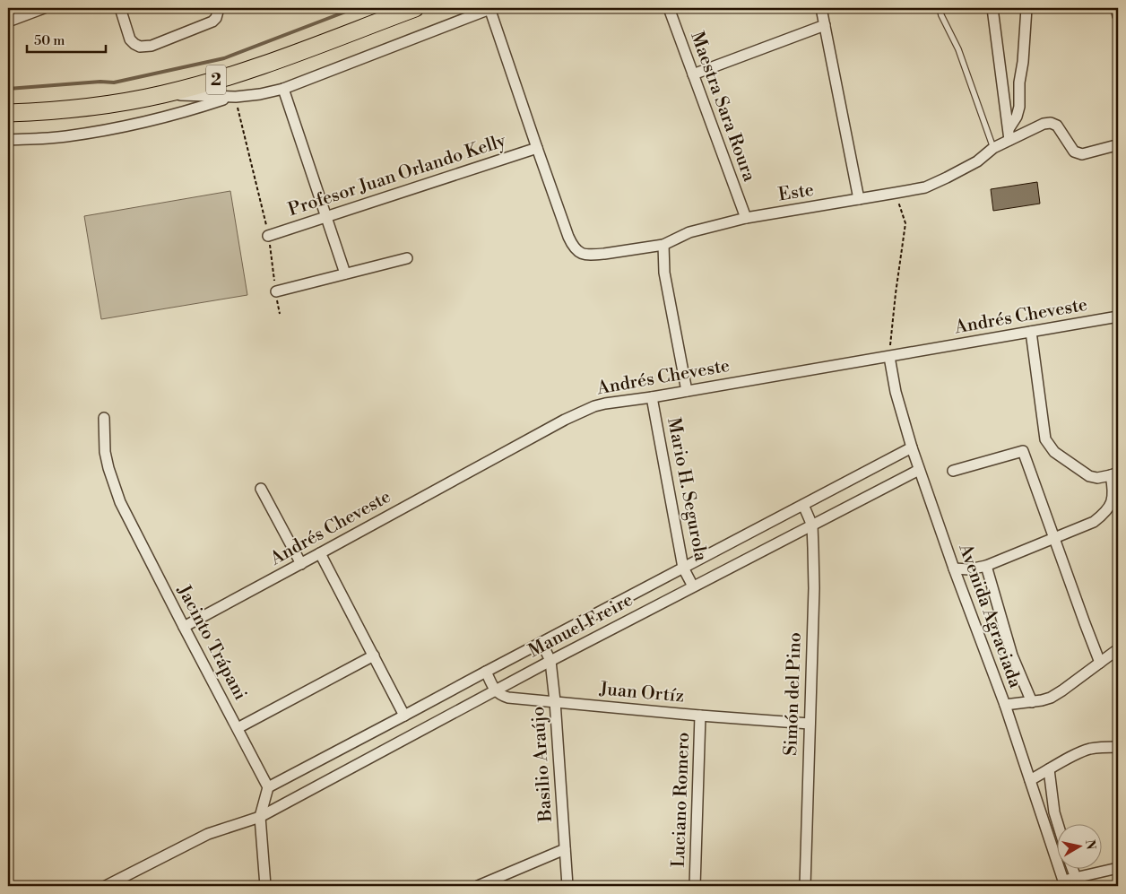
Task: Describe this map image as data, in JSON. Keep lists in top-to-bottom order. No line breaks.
{"streets":{"highway":["2"],"street":["Maestra Sara Roura","Profesor Juan Orlando Kelly","Este","Andrés Cheveste","Mario H. Segurola","Avenida Agraciada","Manuel Freire","Jacinto Trápani","Juan Ortíz","Simón del Pino","Basilio Araújo","Luciano Romero"]},"crossings":[["Maestra Sara Roura","Este"],["Profesor Juan Orlando Kelly","Este"],["Este","Mario H. Segurola"],["Andrés Cheveste","Mario H. Segurola"],["Andrés Cheveste","Avenida Agraciada"],["Andrés Cheveste","Jacinto Trápani"],["Mario H. Segurola","Manuel Freire"],["Avenida Agraciada","Manuel Freire"],["Manuel Freire","Jacinto Trápani"],["Manuel Freire","Juan Ortíz"],["Manuel Freire","Simón del Pino"],["Manuel Freire","Basilio Araújo"],["Juan Ortíz","Simón del Pino"],["Juan Ortíz","Basilio Araújo"],["Juan Ortíz","Luciano Romero"]],"scale_bar":"50 m","north":"right"}
